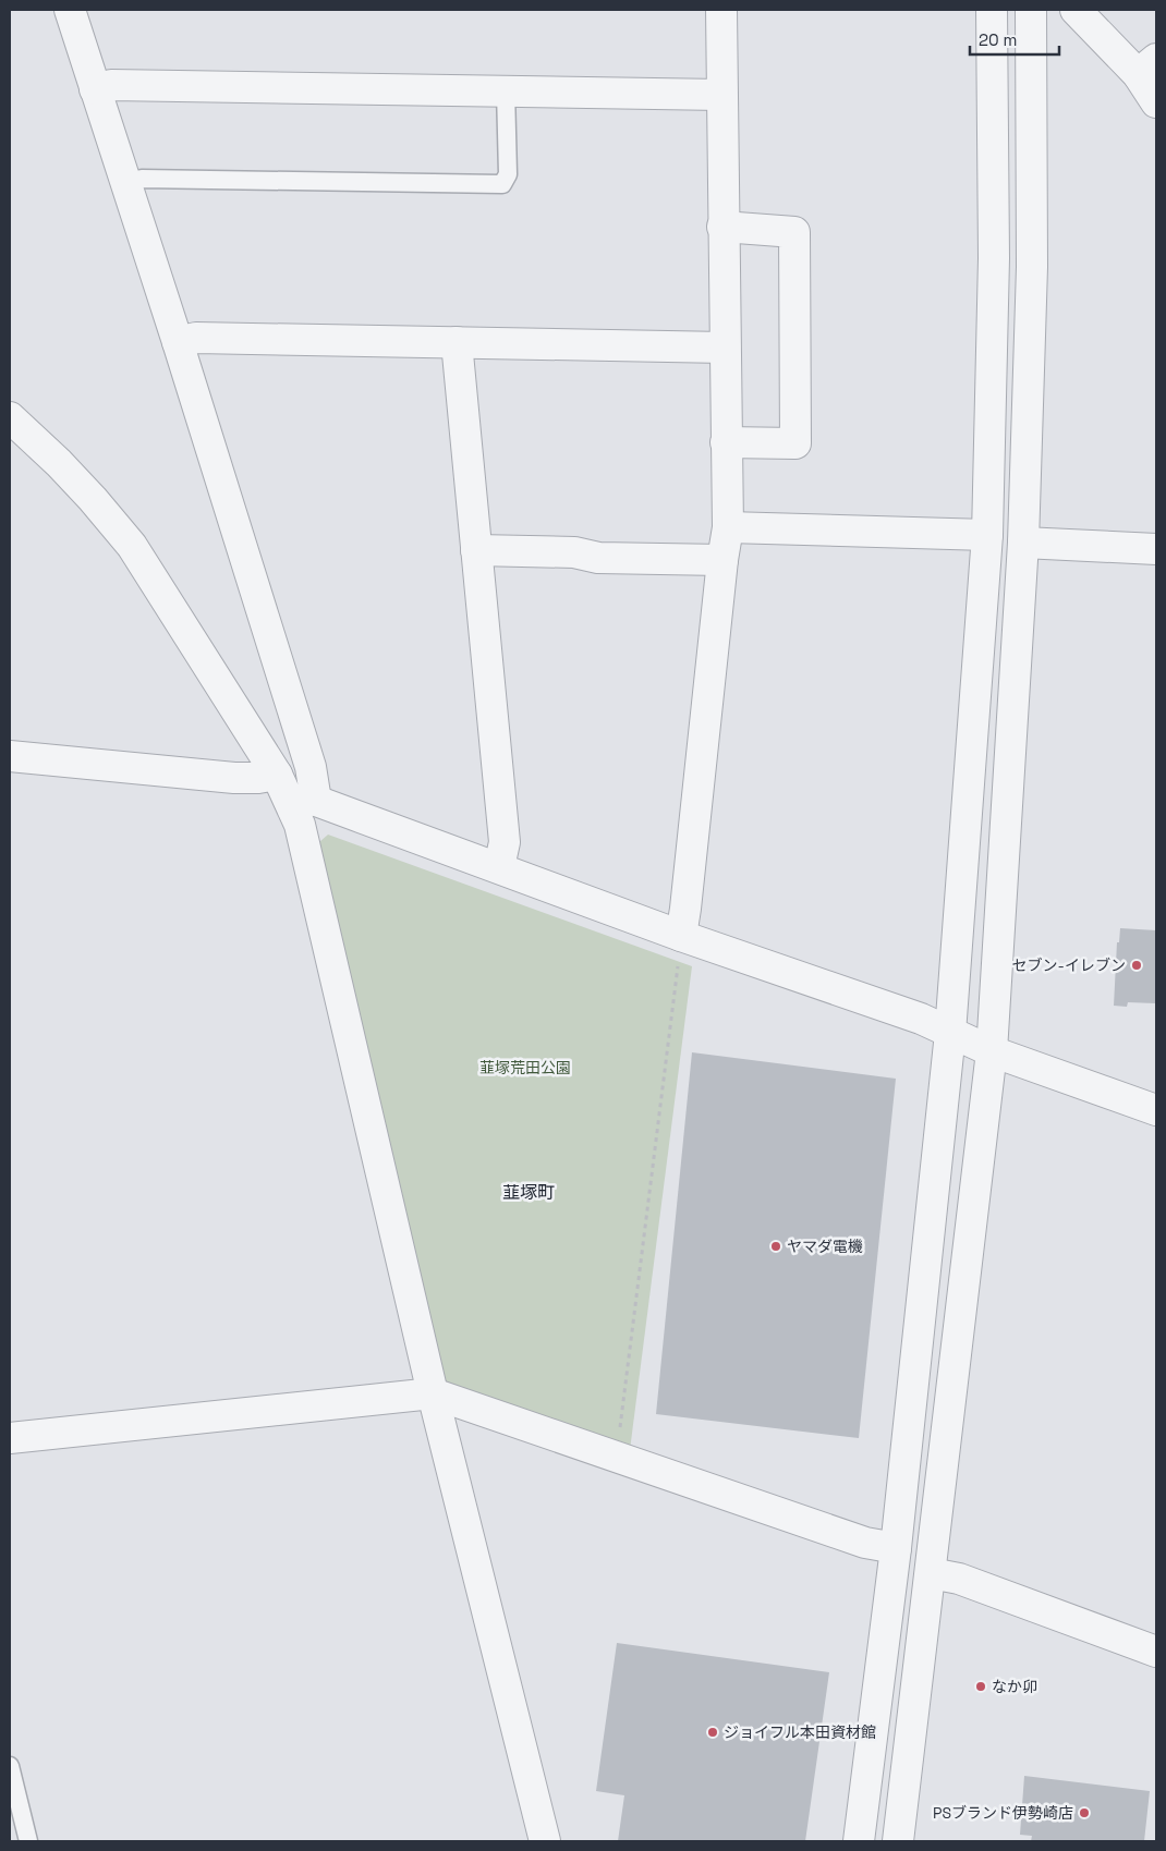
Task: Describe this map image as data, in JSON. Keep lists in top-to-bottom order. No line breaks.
{"districts":["韮塚町"],"parks":["韮塚荒田公園"],"places":["セブン-イレブン","ヤマダ電機","なか卯","ジョイフル本田資材館","PSブランド伊勢崎店"],"scale_bar":"20 m"}
